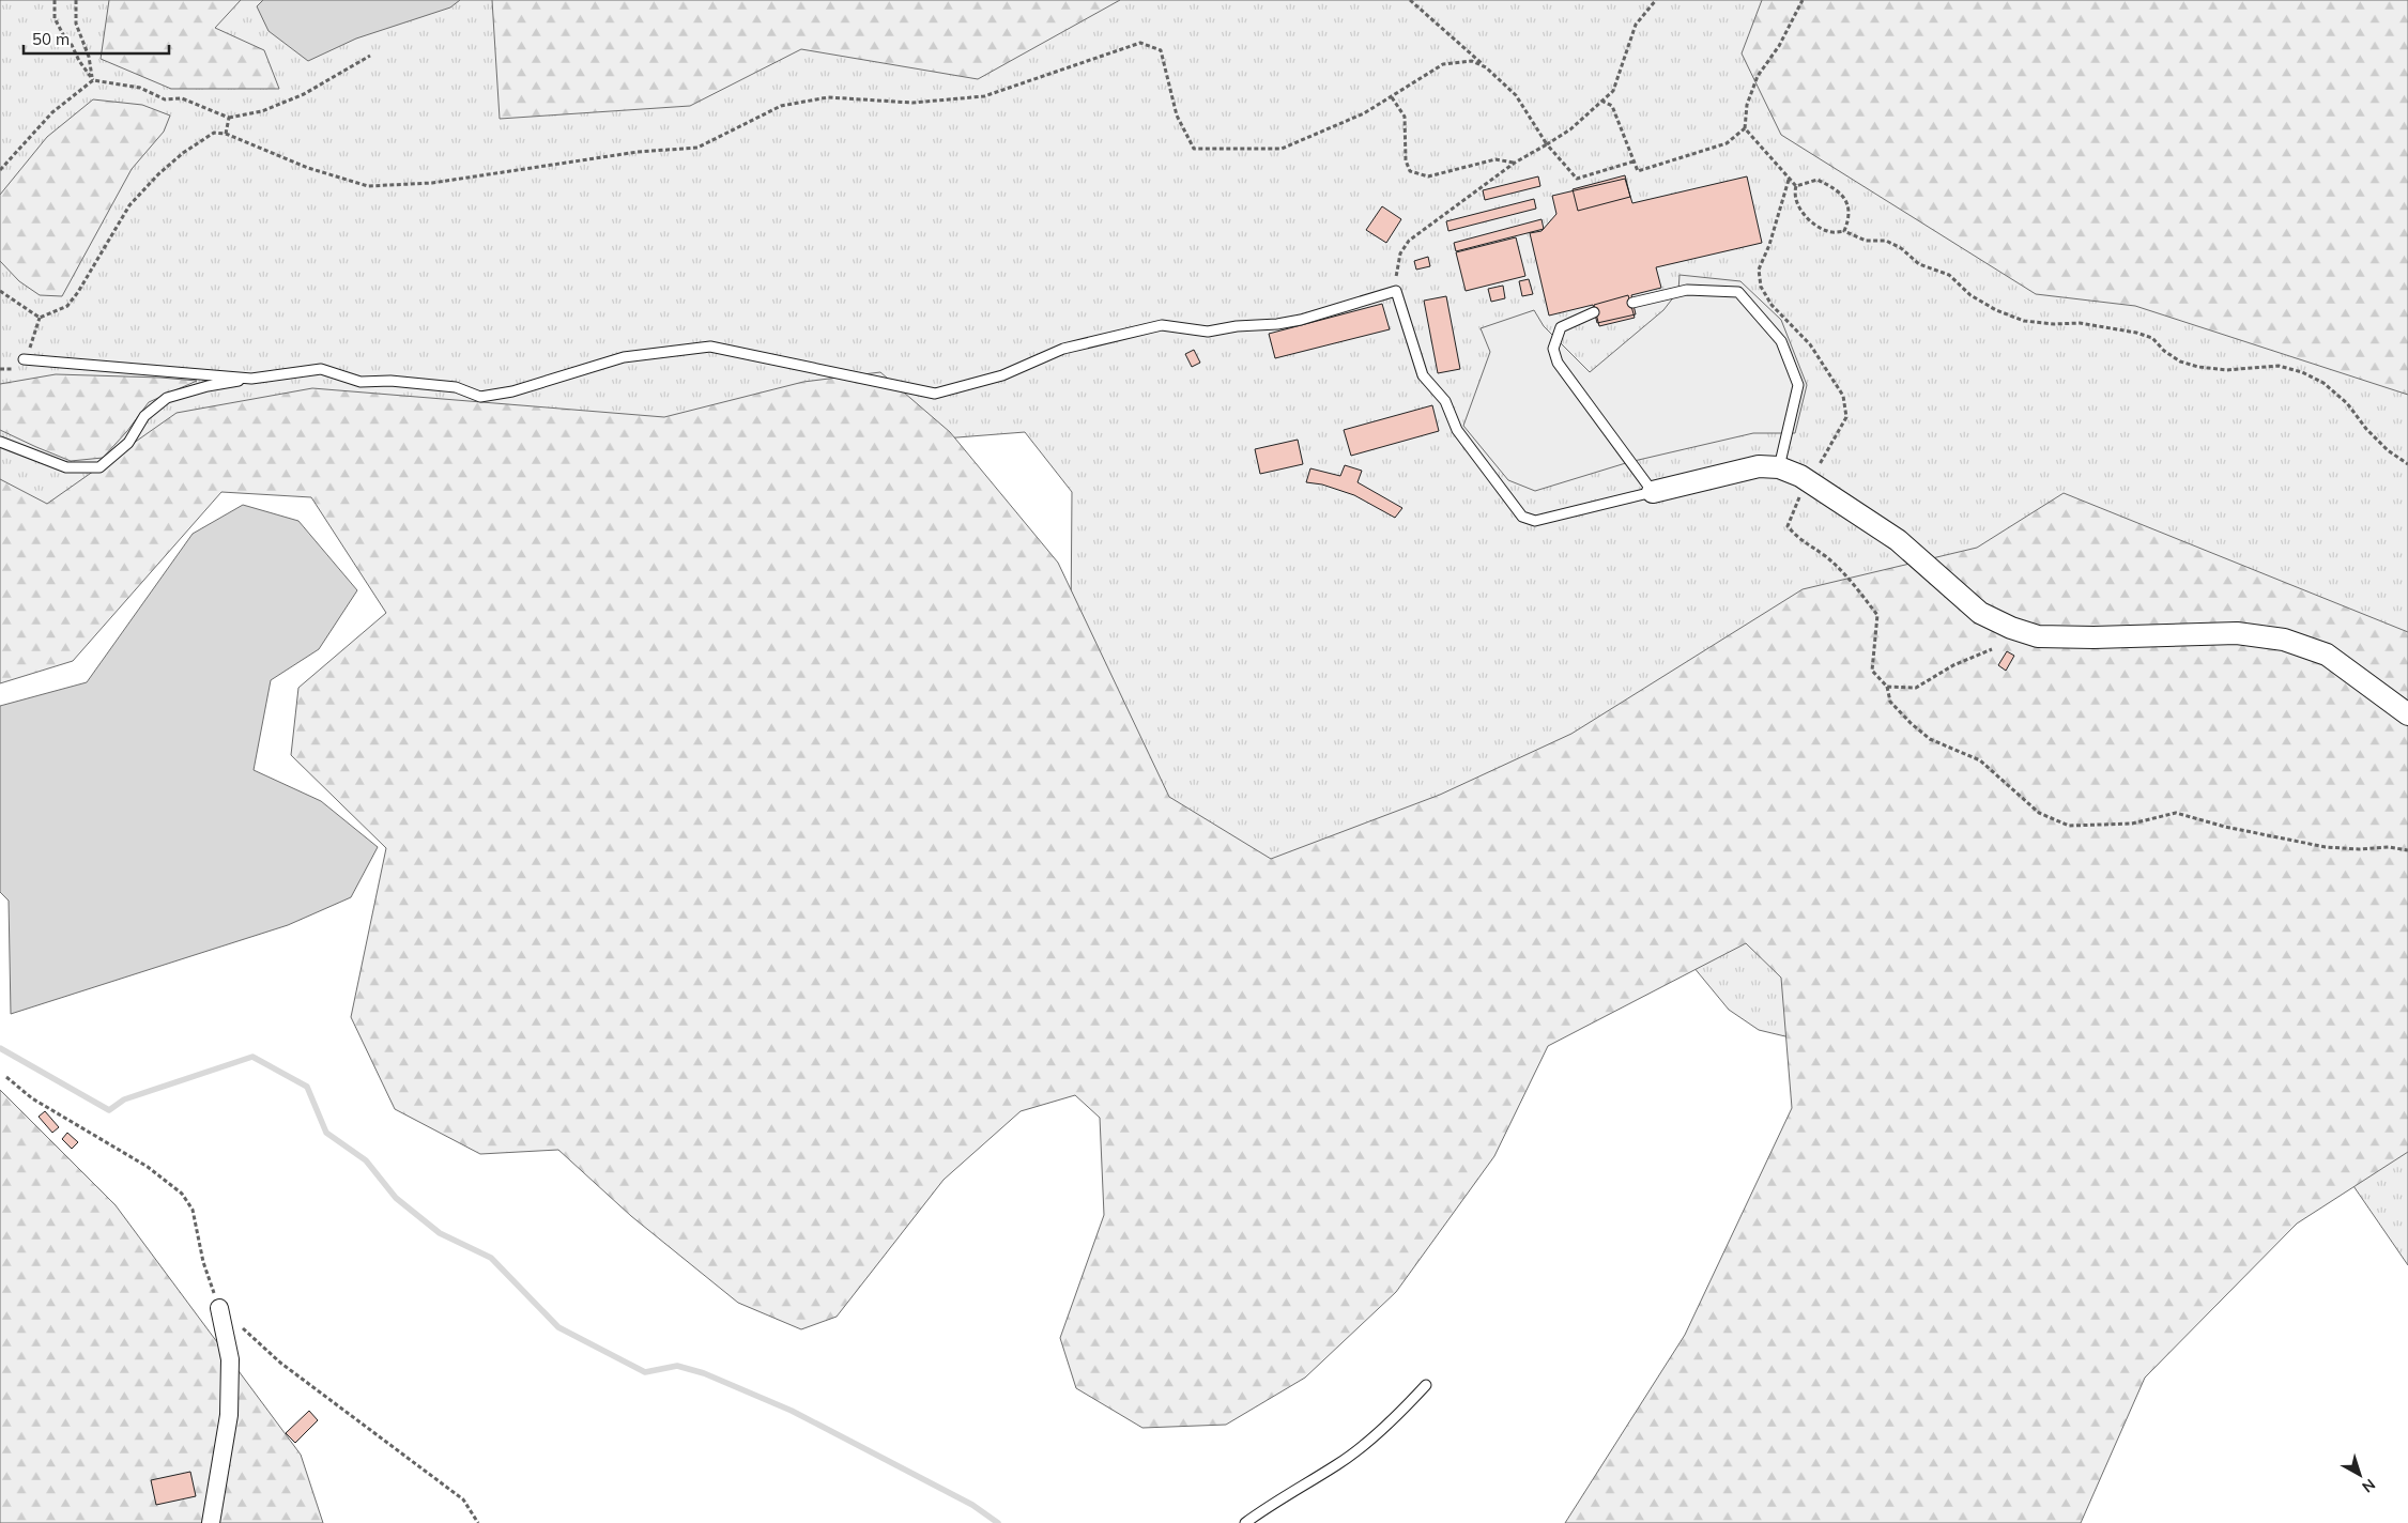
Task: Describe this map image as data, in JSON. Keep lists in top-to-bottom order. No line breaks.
{"scale_bar":"50 m","north":"bottom right"}
